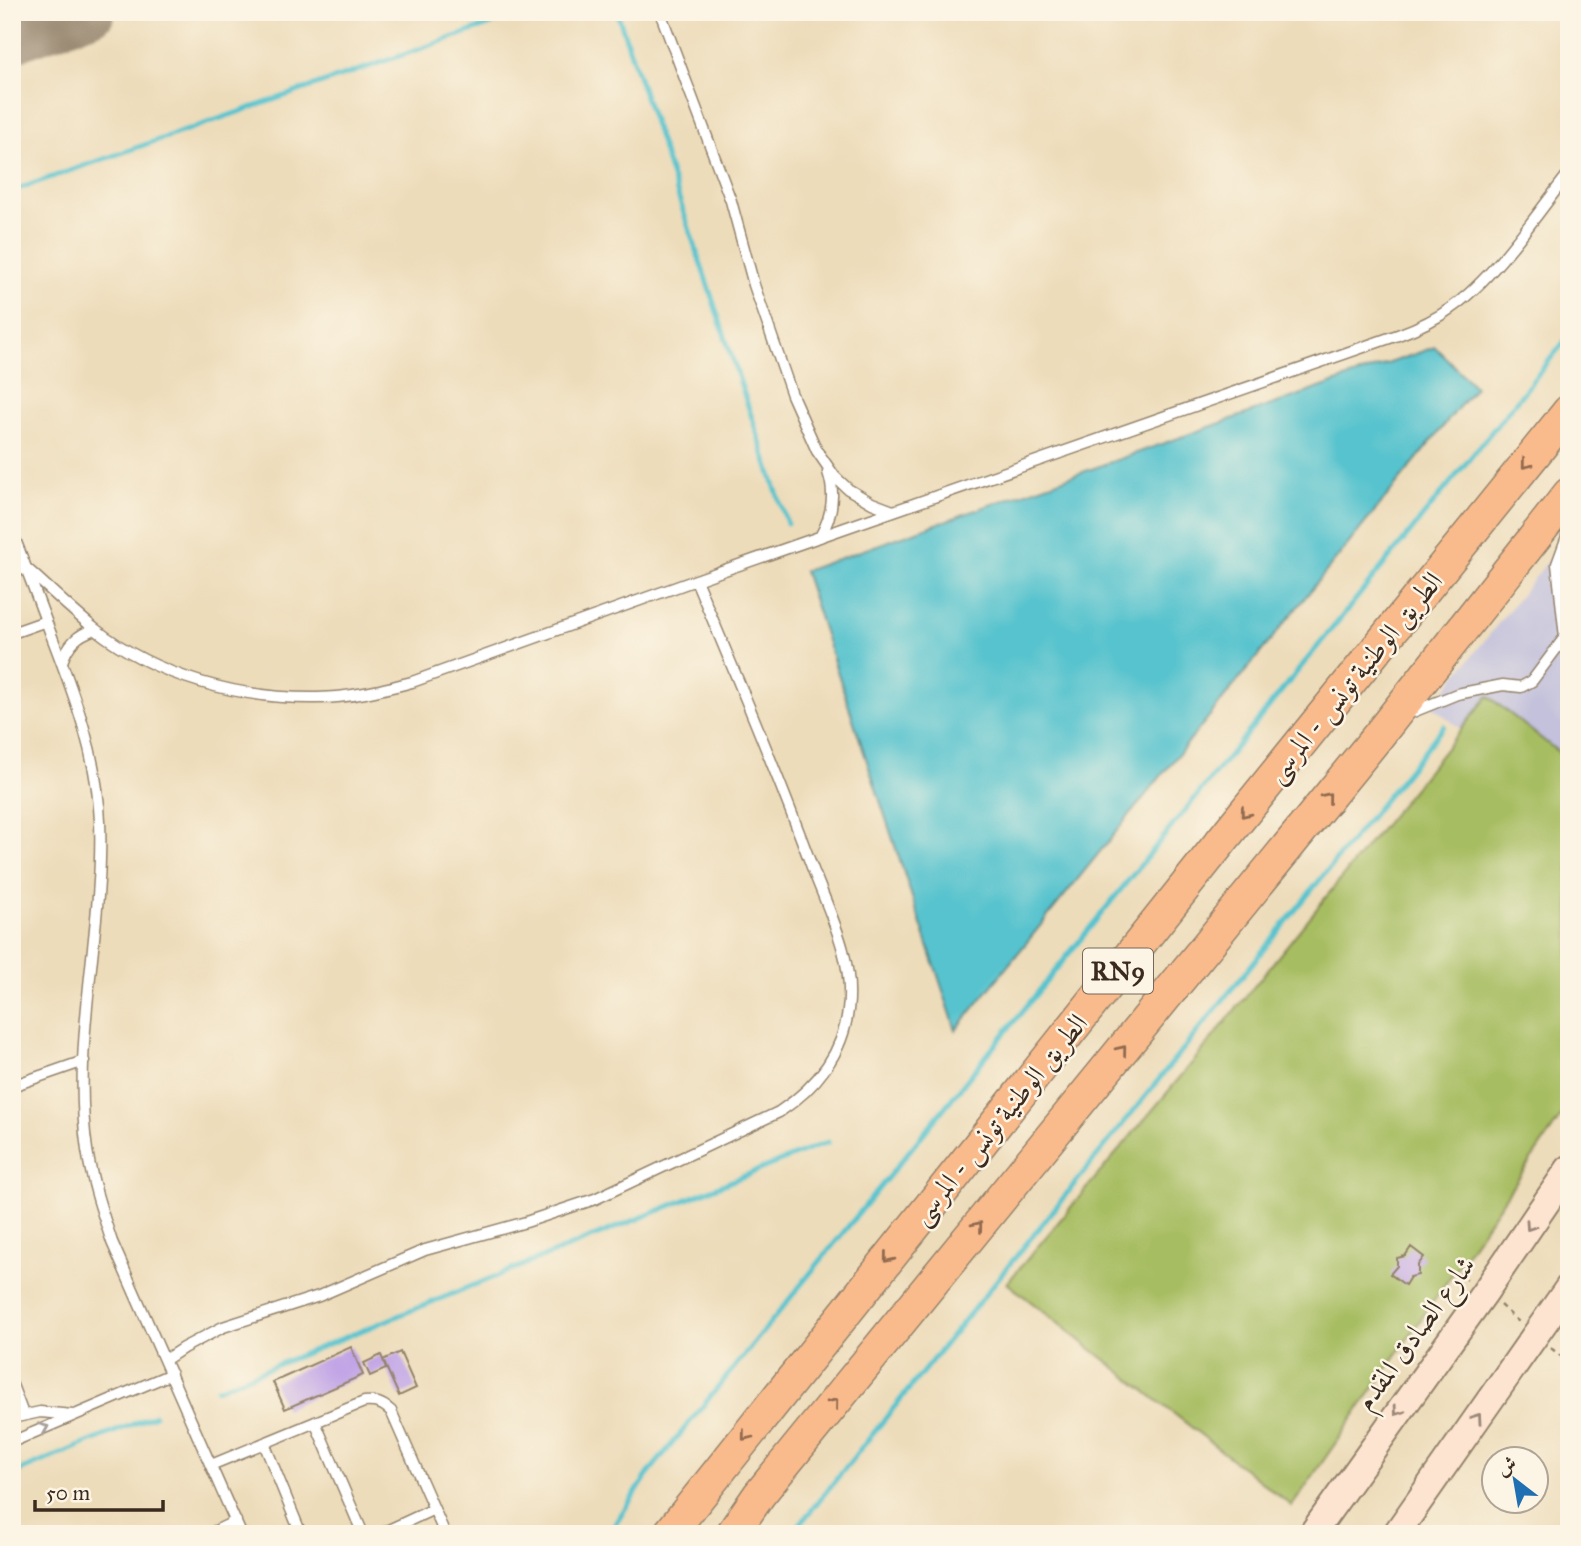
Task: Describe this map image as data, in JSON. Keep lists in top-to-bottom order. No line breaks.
{"streets":{"highway":["الطريق الوطنية تونس - المرسى","RN9"],"main road":["شارع الصادق المقدم"]},"scale_bar":"50 m","north":"top left"}
